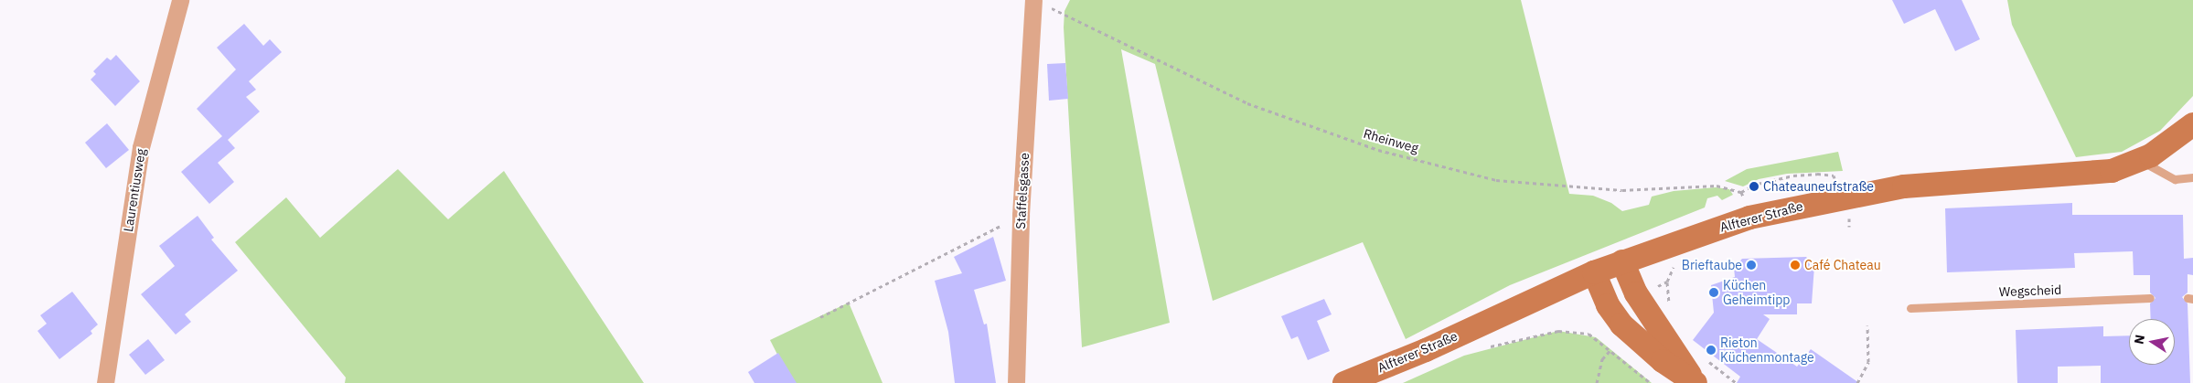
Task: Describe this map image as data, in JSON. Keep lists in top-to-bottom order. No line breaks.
{"streets":{"street":["Laurentiusweg","Staffelsgasse","Alfterer Straße"],"lane":["Wegscheid"],"path":["Rheinweg"]},"crossings":[["Rheinweg","Staffelsgasse"],["Rheinweg","Alfterer Straße"]],"places":["Chateauneufstraße","Brieftaube","Café Chateau","Küchen Geheimtipp","Rieton Küchenmontage"],"north":"left"}
